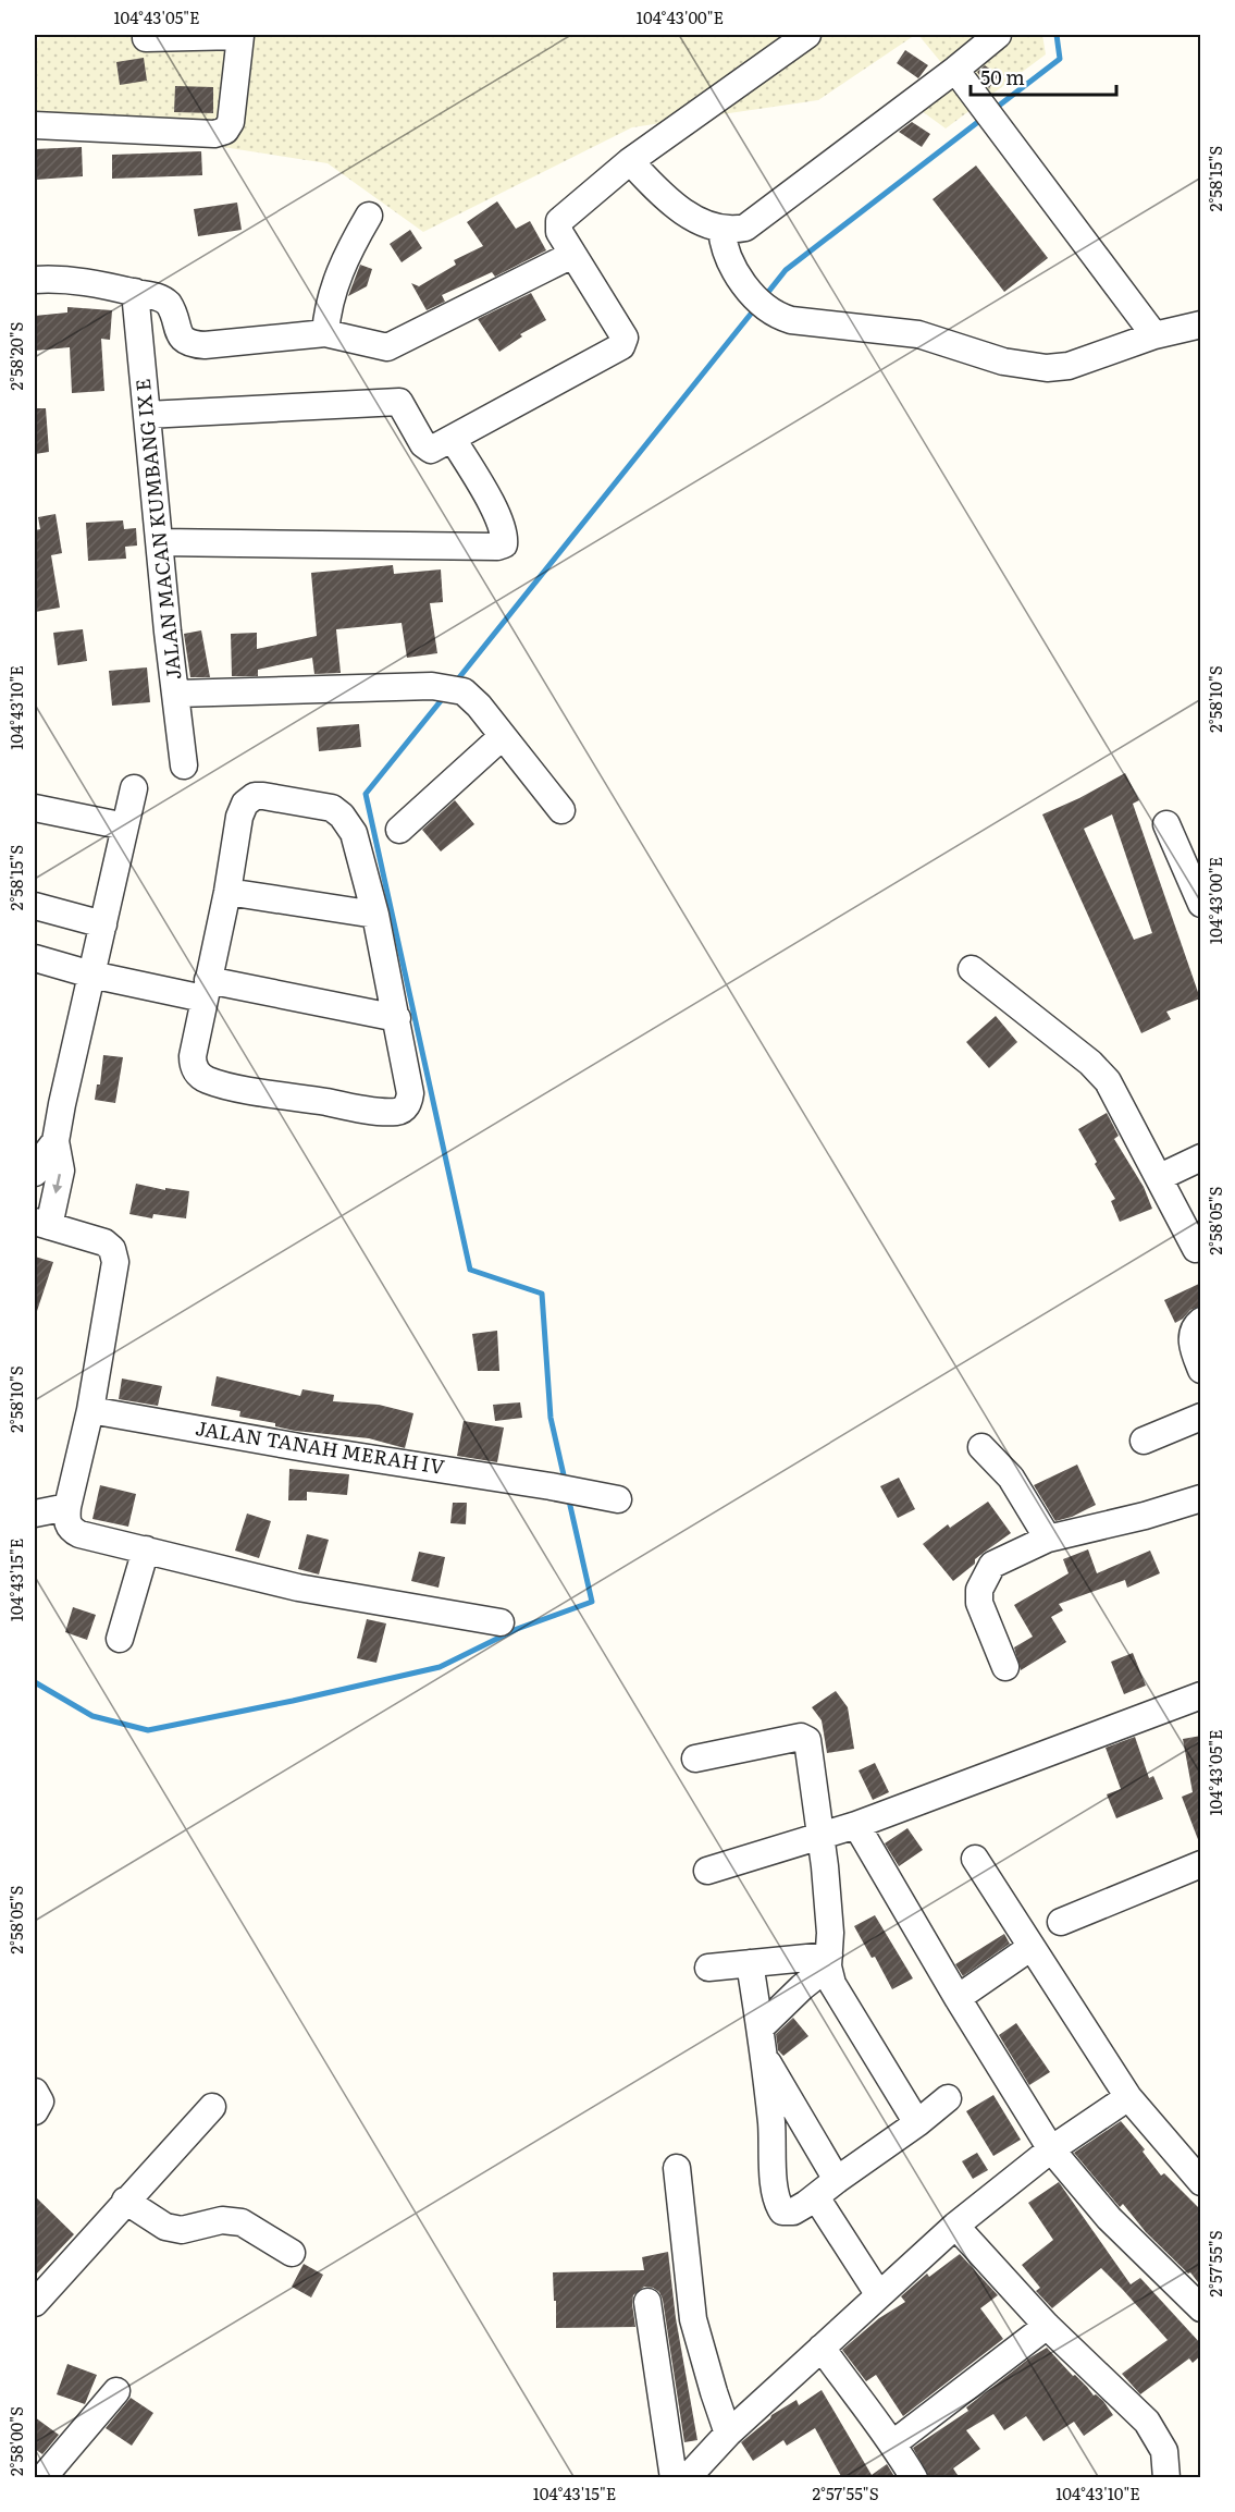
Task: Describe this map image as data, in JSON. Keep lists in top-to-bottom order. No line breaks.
{"streets":{"street":["JALAN MACAN KUMBANG IX E","JALAN TANAH MERAH IV"]},"scale_bar":"50 m","coordinates":["104°43'05\"E","104°43'00\"E","2°58'15\"S","2°58'20\"S","2°58'10\"S","104°43'10\"E","2°58'05\"S","104°43'15\"E","2°57'55\"S","2°58'00\"S"]}
